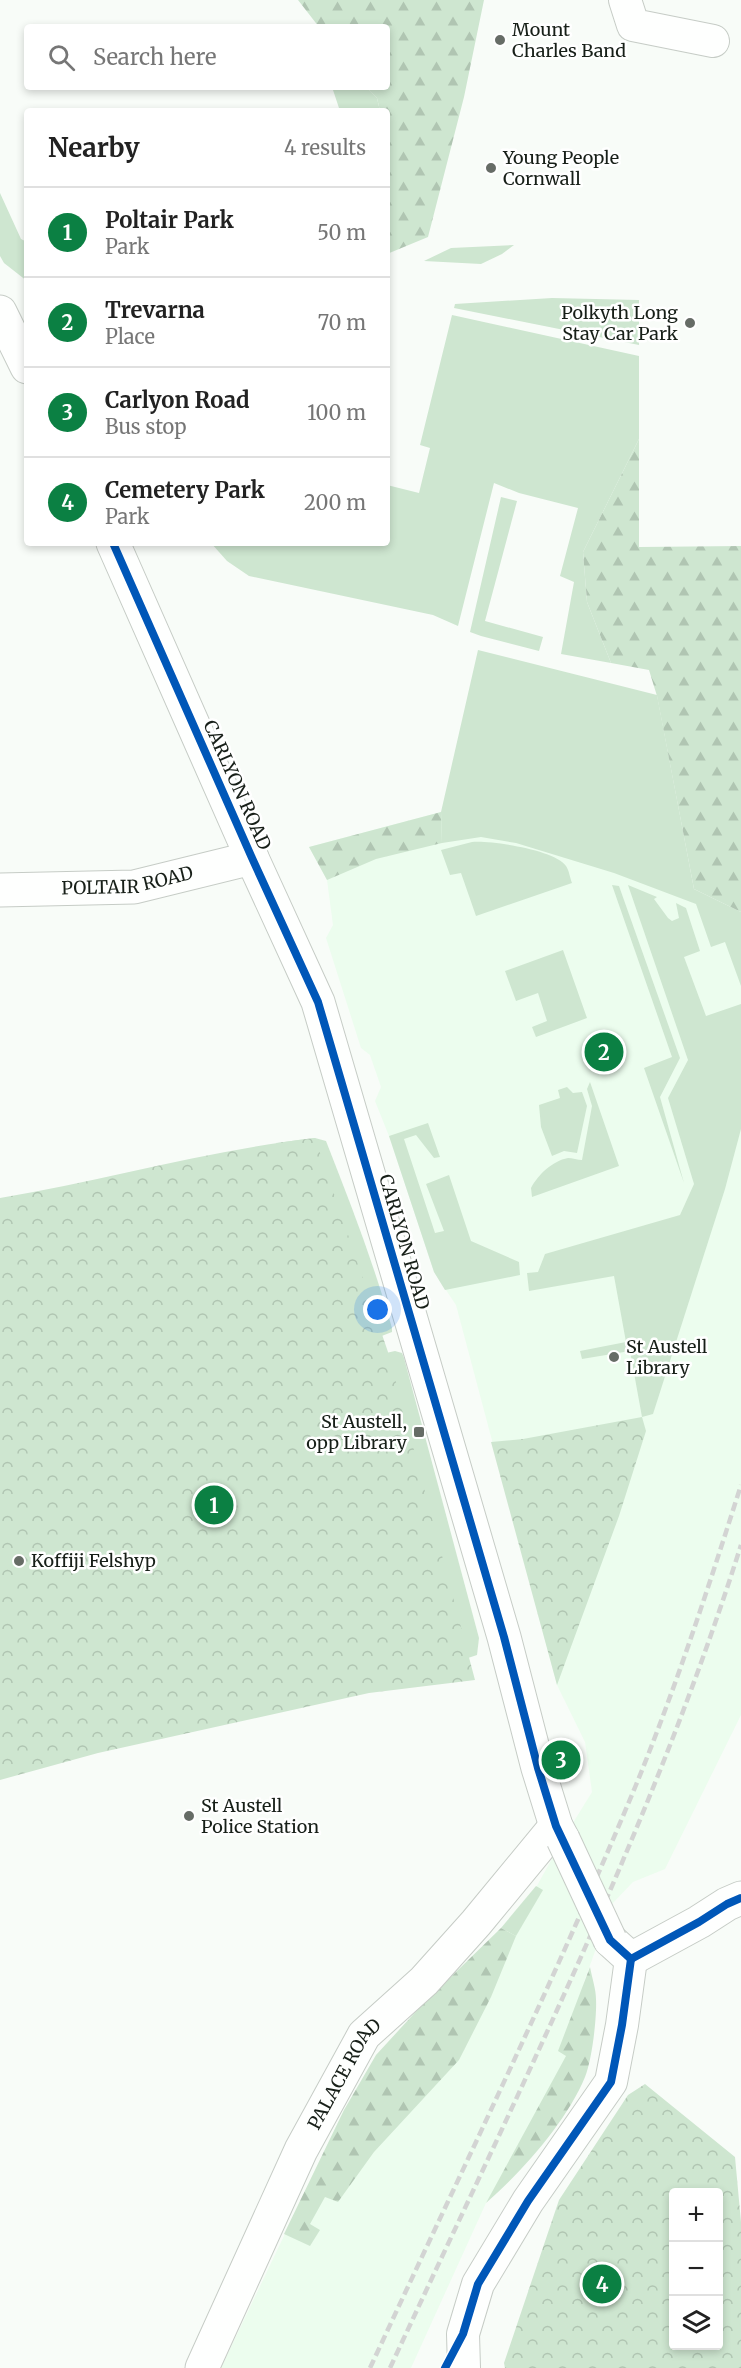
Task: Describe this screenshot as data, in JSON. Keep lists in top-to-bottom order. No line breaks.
{"streets":{"street":["CARLYON ROAD","POLTAIR ROAD","PALACE ROAD"]},"crossings":[["CARLYON ROAD","POLTAIR ROAD"],["CARLYON ROAD","PALACE ROAD"]],"places":{"other":["Mount Charles Band","Young People Cornwall","Polkyth Long Stay Car Park","St Austell Library","Koffiji Felshyp","St Austell Police Station"],"transit":["St Austell, opp Library"]},"page":{"search":"Search here","heading":["Nearby","4 results"],"list":[{"mark":"1","name":"Poltair Park","note":"Park","value":"50 m"},{"mark":"2","name":"Trevarna","note":"Place","value":"70 m"},{"mark":"3","name":"Carlyon Road","note":"Bus stop","value":"100 m"},{"mark":"4","name":"Cemetery Park","note":"Park","value":"200 m"}],"pins":["2","1","3","4"],"map_buttons":["+","−"]}}
